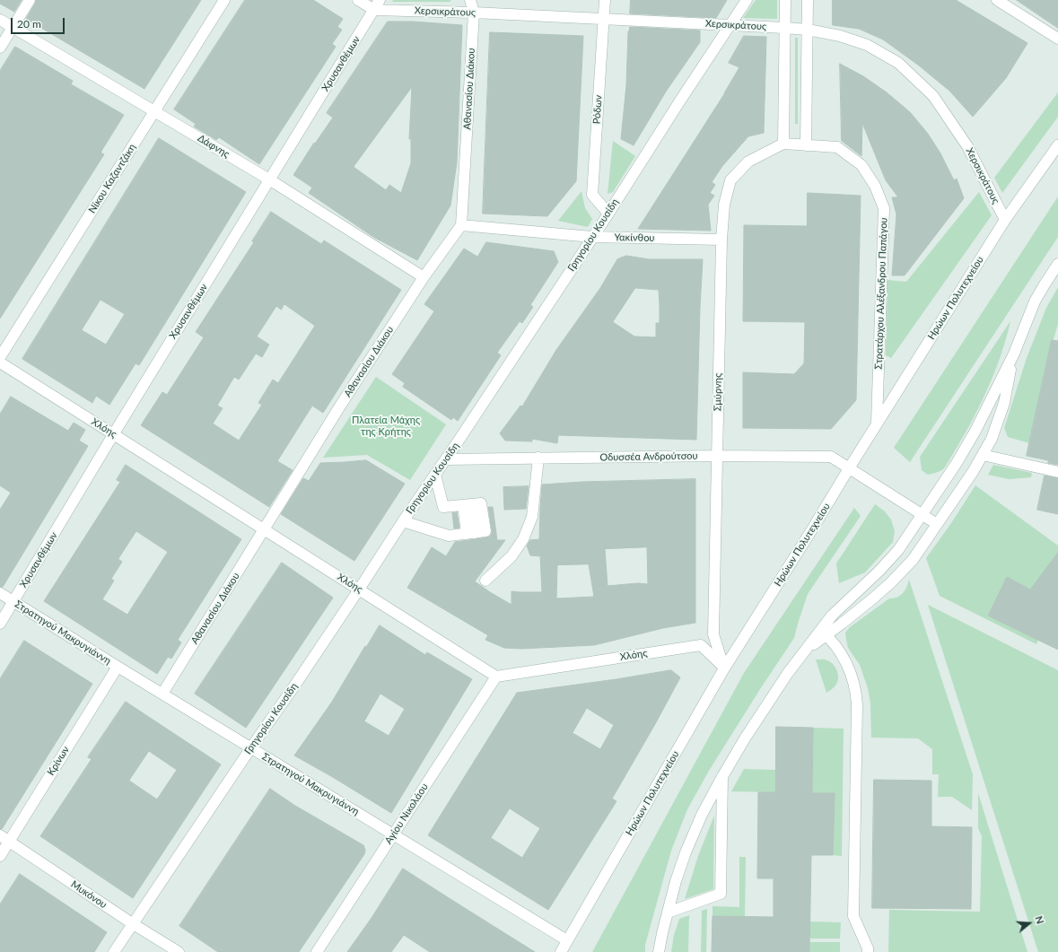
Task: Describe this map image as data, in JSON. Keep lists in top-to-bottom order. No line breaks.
{"streets":{"street":["Χερσικράτους","Χρυσανθέμων","Αθανασίου Διάκου","Ρόδων","Δάφνης","Νίκου Καζαντζάκη","Γρηγορίου Κουσίδη","Υακίνθου","Στρατάρχου Αλέξανδρου Παπάγου","Ηρώων Πολυτεχνείου","Σμύρνης","Χλόης","Οδυσσέα Ανδρούτσου","Στρατηγού Μακρυγιάννη","Κρίνων","Αγίου Νικολάου","Μυκόνου"]},"crossings":[["Χερσικράτους","Χρυσανθέμων"],["Χερσικράτους","Αθανασίου Διάκου"],["Χερσικράτους","Ρόδων"],["Χερσικράτους","Γρηγορίου Κουσίδη"],["Χερσικράτους","Ηρώων Πολυτεχνείου"],["Χρυσανθέμων","Δάφνης"],["Χρυσανθέμων","Χλόης"],["Χρυσανθέμων","Στρατηγού Μακρυγιάννη"],["Αθανασίου Διάκου","Δάφνης"],["Αθανασίου Διάκου","Υακίνθου"],["Αθανασίου Διάκου","Χλόης"],["Αθανασίου Διάκου","Στρατηγού Μακρυγιάννη"],["Ρόδων","Γρηγορίου Κουσίδη"],["Δάφνης","Νίκου Καζαντζάκη"],["Γρηγορίου Κουσίδη","Υακίνθου"],["Γρηγορίου Κουσίδη","Χλόης"],["Γρηγορίου Κουσίδη","Οδυσσέα Ανδρούτσου"],["Γρηγορίου Κουσίδη","Στρατηγού Μακρυγιάννη"],["Γρηγορίου Κουσίδη","Μυκόνου"],["Υακίνθου","Σμύρνης"],["Στρατάρχου Αλέξανδρου Παπάγου","Ηρώων Πολυτεχνείου"],["Στρατάρχου Αλέξανδρου Παπάγου","Σμύρνης"],["Ηρώων Πολυτεχνείου","Σμύρνης"],["Ηρώων Πολυτεχνείου","Χλόης"],["Ηρώων Πολυτεχνείου","Οδυσσέα Ανδρούτσου"],["Ηρώων Πολυτεχνείου","Στρατηγού Μακρυγιάννη"],["Σμύρνης","Χλόης"],["Σμύρνης","Οδυσσέα Ανδρούτσου"],["Χλόης","Αγίου Νικολάου"],["Στρατηγού Μακρυγιάννη","Κρίνων"],["Στρατηγού Μακρυγιάννη","Αγίου Νικολάου"],["Κρίνων","Μυκόνου"]],"parks":["Πλατεία Μάχης της Κρήτης"],"scale_bar":"20 m","north":"right"}
